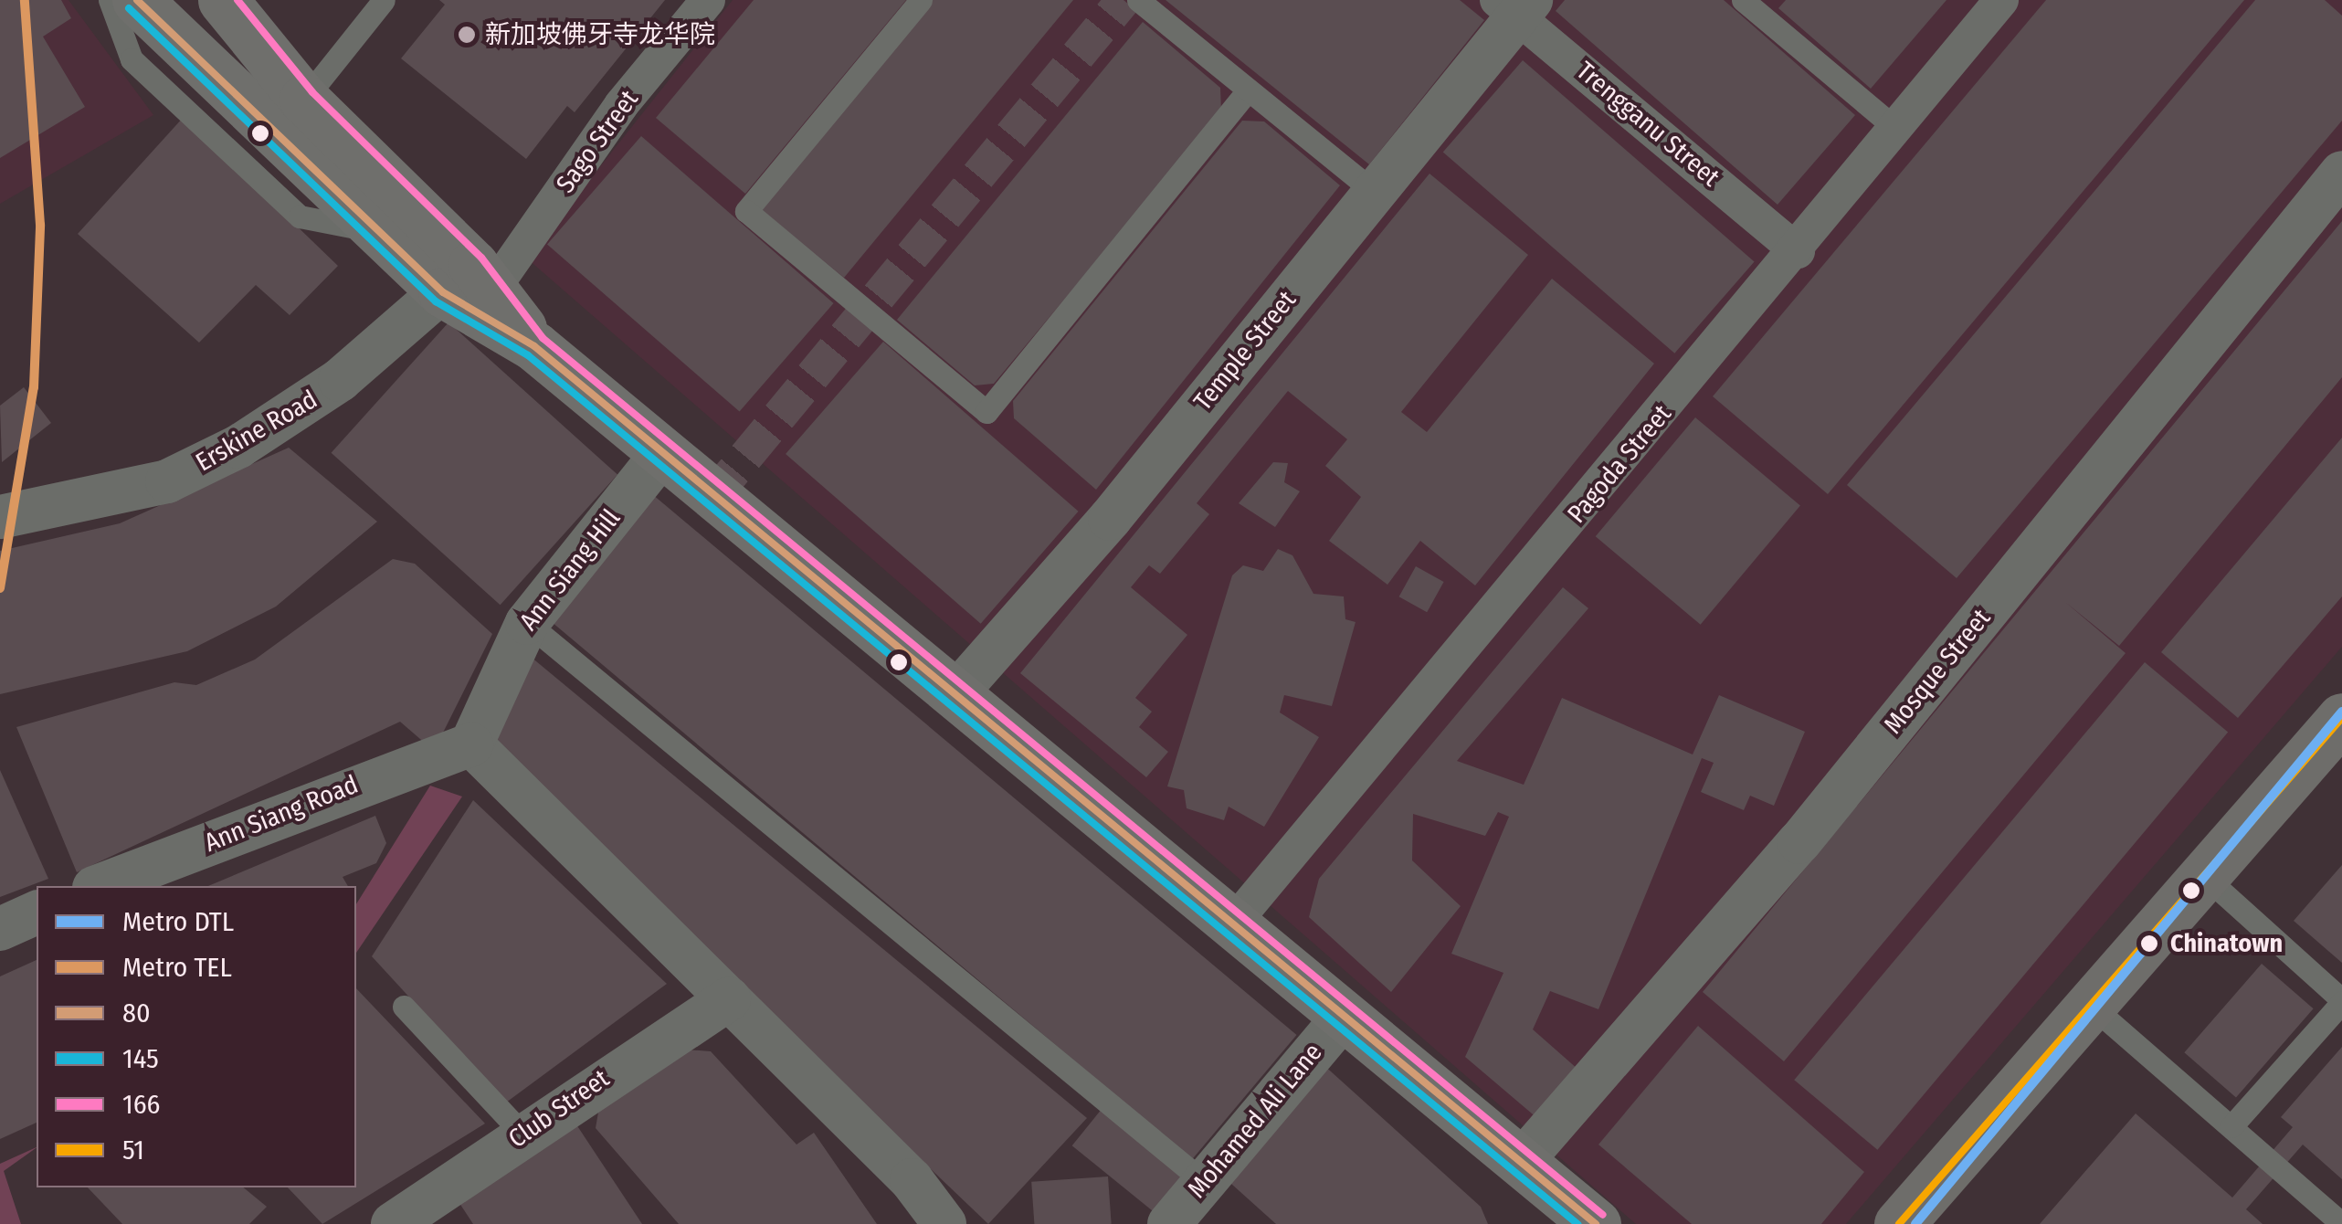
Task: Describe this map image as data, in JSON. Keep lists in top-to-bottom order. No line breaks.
{"streets":{"street":["Trengganu Street","Sago Street","Temple Street","Erskine Road","Pagoda Street","Ann Siang Hill","Mosque Street","Ann Siang Road","Club Street","Mohamed Ali Lane"]},"crossings":[["Trengganu Street","Temple Street"],["Trengganu Street","Pagoda Street"],["Sago Street","Erskine Road"],["Ann Siang Hill","Ann Siang Road"]],"places":["新加坡佛牙寺龙华院","Chinatown"],"lines":["metro line TEL","transit line 80","transit line 166","transit line 145","metro line DTL","transit line 51"],"legend":["Metro DTL","Metro TEL","80","145","166","51"]}
